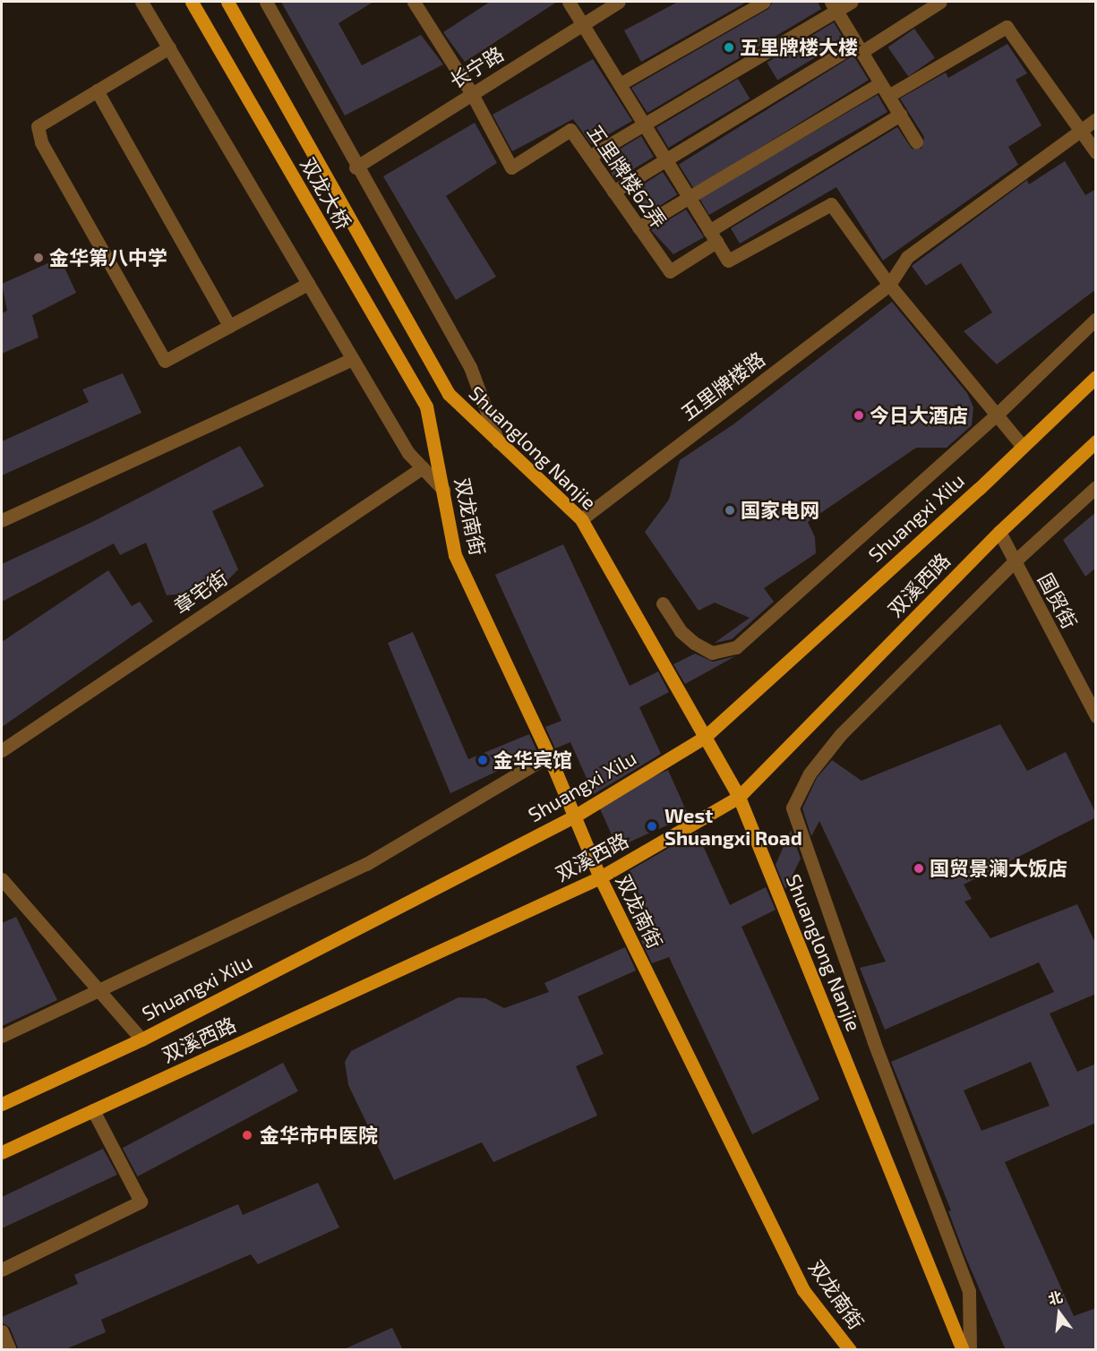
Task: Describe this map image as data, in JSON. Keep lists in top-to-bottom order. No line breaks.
{"streets":{"main road":["双龙大桥","Shuanglong Nanjie","双龙南街","Shuangxi Xilu","双溪西路"],"street":["长宁路","五里牌楼62弄","五里牌楼路","章宅街","国贸街"]},"crossings":[["长宁路","五里牌楼62弄"],["双龙大桥","Shuanglong Nanjie"],["双龙大桥","双龙南街"],["五里牌楼路","Shuanglong Nanjie"],["Shuanglong Nanjie","Shuangxi Xilu"],["Shuanglong Nanjie","双溪西路"],["双龙南街","Shuangxi Xilu"],["双龙南街","双溪西路"],["双溪西路","国贸街"]],"places":["五里牌楼大楼","金华第八中学","今日大酒店","国家电网","金华宾馆","West Shuangxi Road","国贸景澜大饭店","金华市中医院"],"north":"top"}
